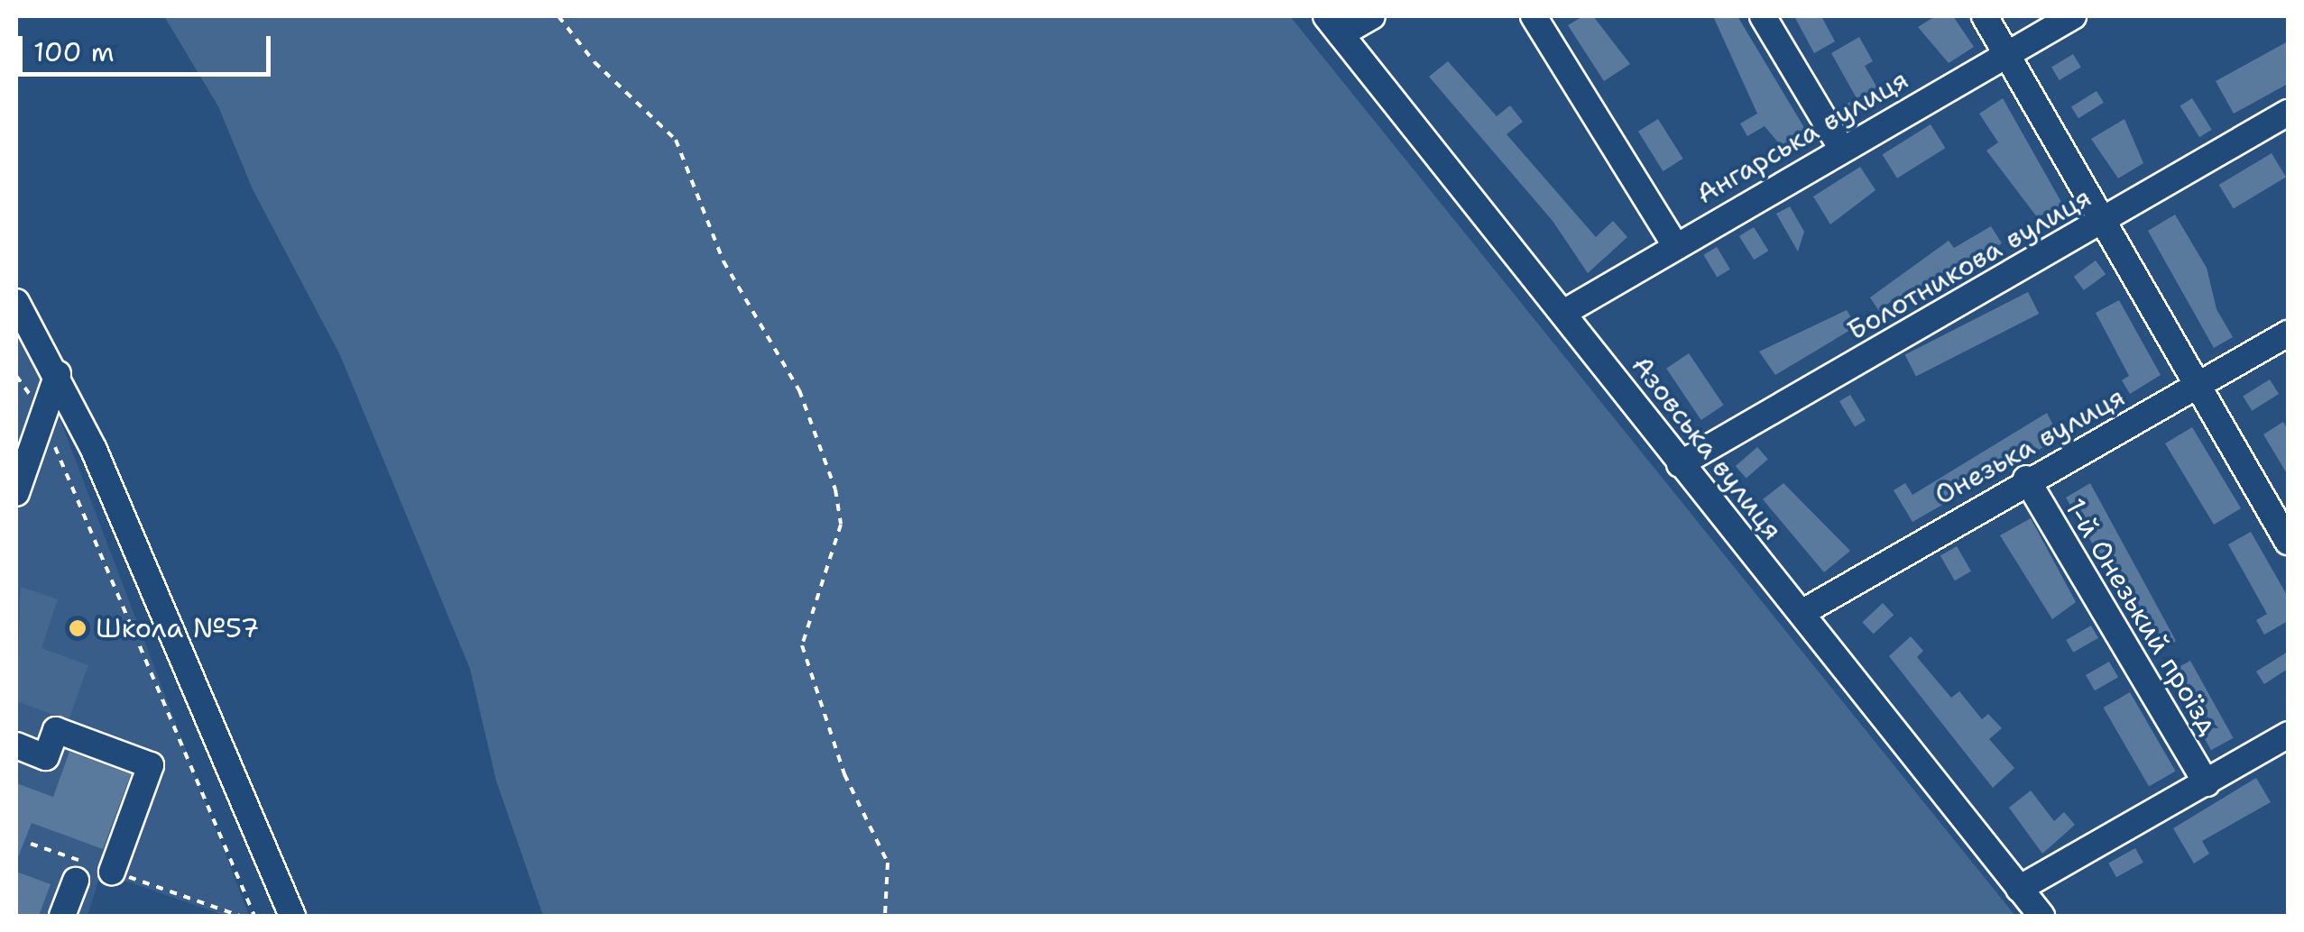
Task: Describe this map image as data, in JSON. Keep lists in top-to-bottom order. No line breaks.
{"streets":{"street":["Ангарська вулиця","Болотникова вулиця","Онезька вулиця","Азовська вулиця","1-й Онезький проїзд"]},"crossings":[["Ангарська вулиця","Азовська вулиця"],["Болотникова вулиця","Азовська вулиця"],["Онезька вулиця","Азовська вулиця"],["Онезька вулиця","1-й Онезький проїзд"]],"places":["Школа №57"],"scale_bar":"100 m"}
